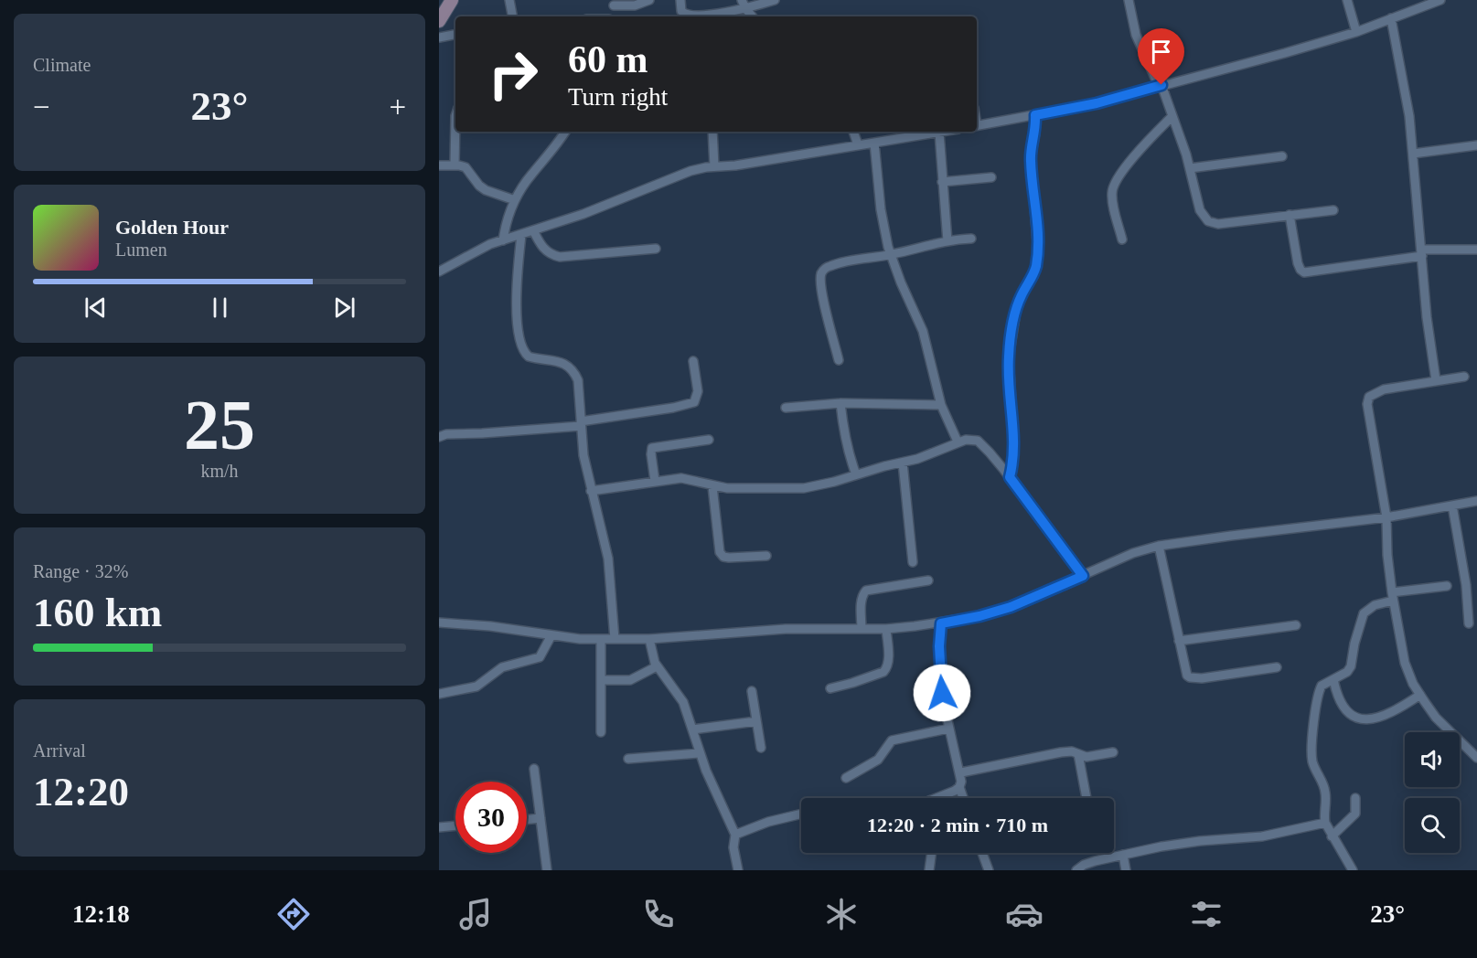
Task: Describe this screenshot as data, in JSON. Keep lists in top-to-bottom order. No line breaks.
{"page":{"tile":["Climate",["25","km/h"],["Range · 32%","160 km"],["Arrival","12:20"]],"turn":["60 m","Turn right"],"heat":["−","23°","+"],"song":["Golden Hour","Lumen"],"limit":"30","trip":"12:20 · 2 min · 710 m","tabs":["12:18","23°"]}}
